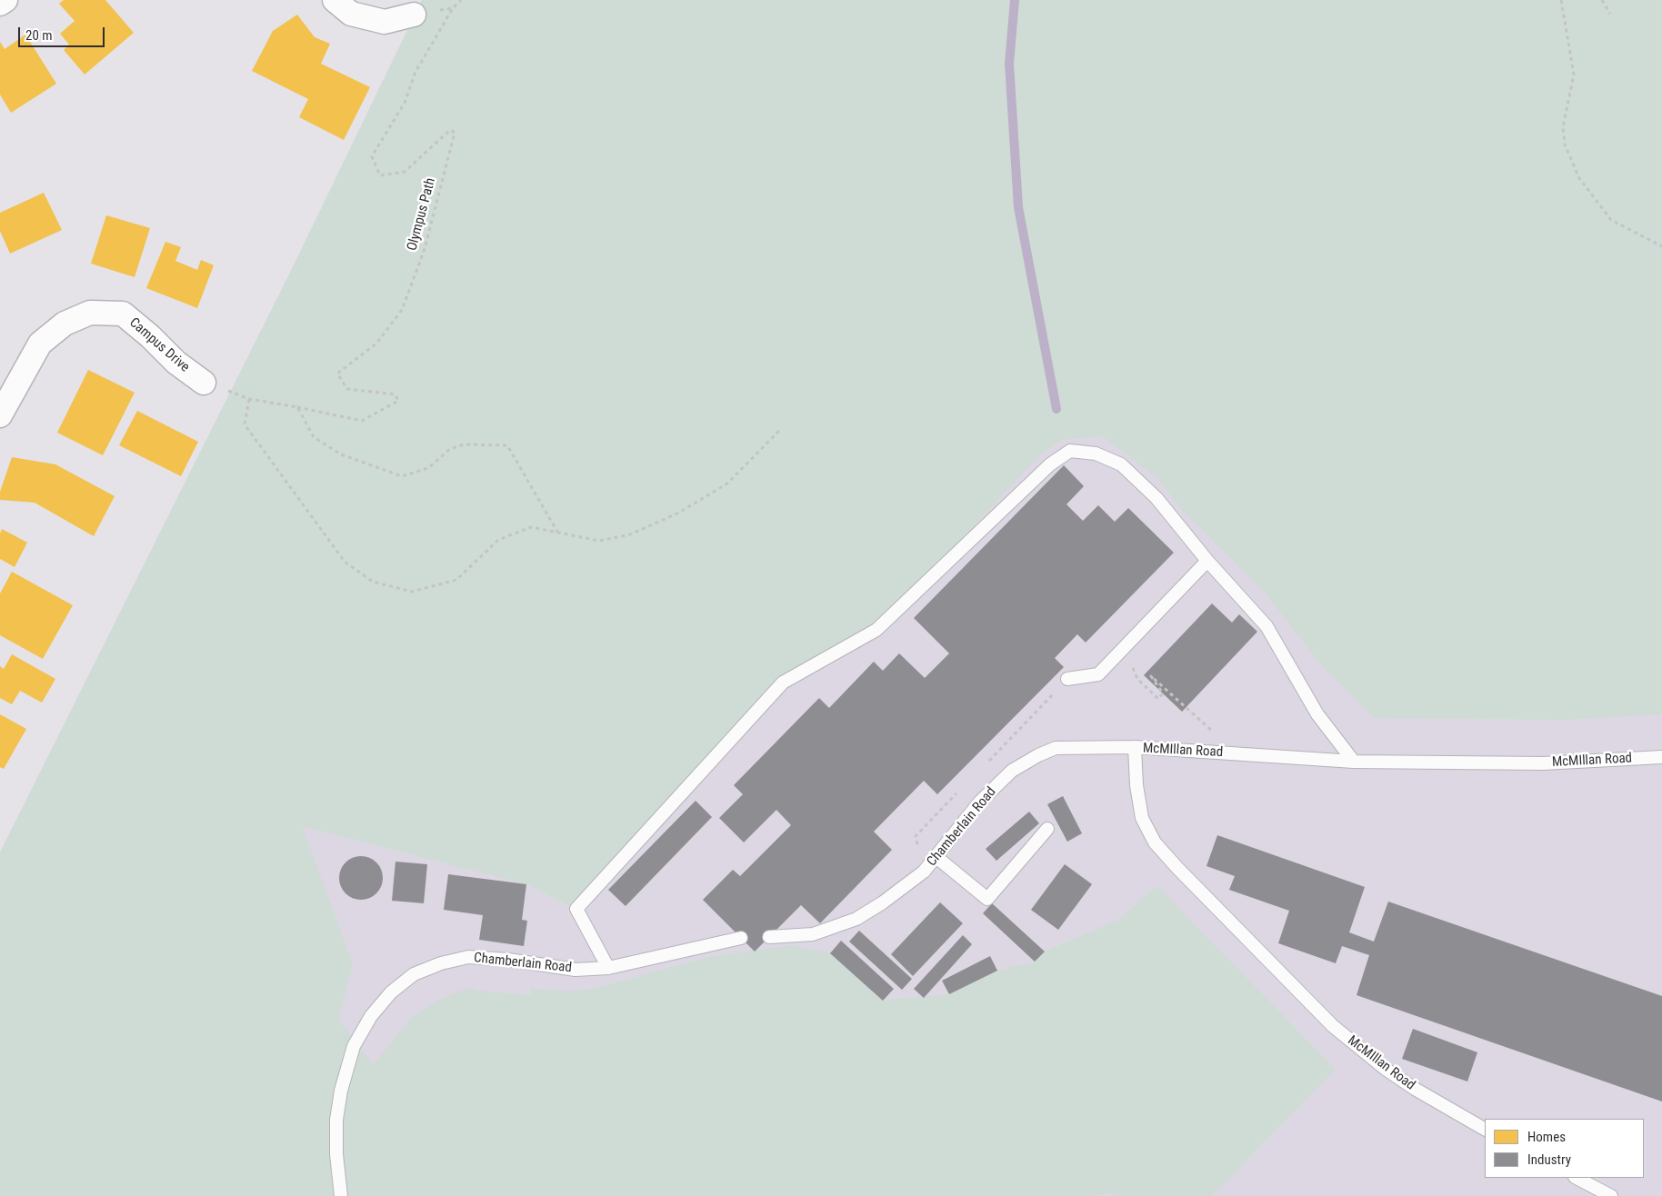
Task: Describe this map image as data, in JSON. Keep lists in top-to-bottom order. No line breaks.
{"streets":{"street":["Campus Drive"],"lane":["McMIllan Road","Chamberlain Road"],"path":["Olympus Path"]},"crossings":[["McMIllan Road","Chamberlain Road"]],"legend":["Homes","Industry"],"scale_bar":"20 m"}
